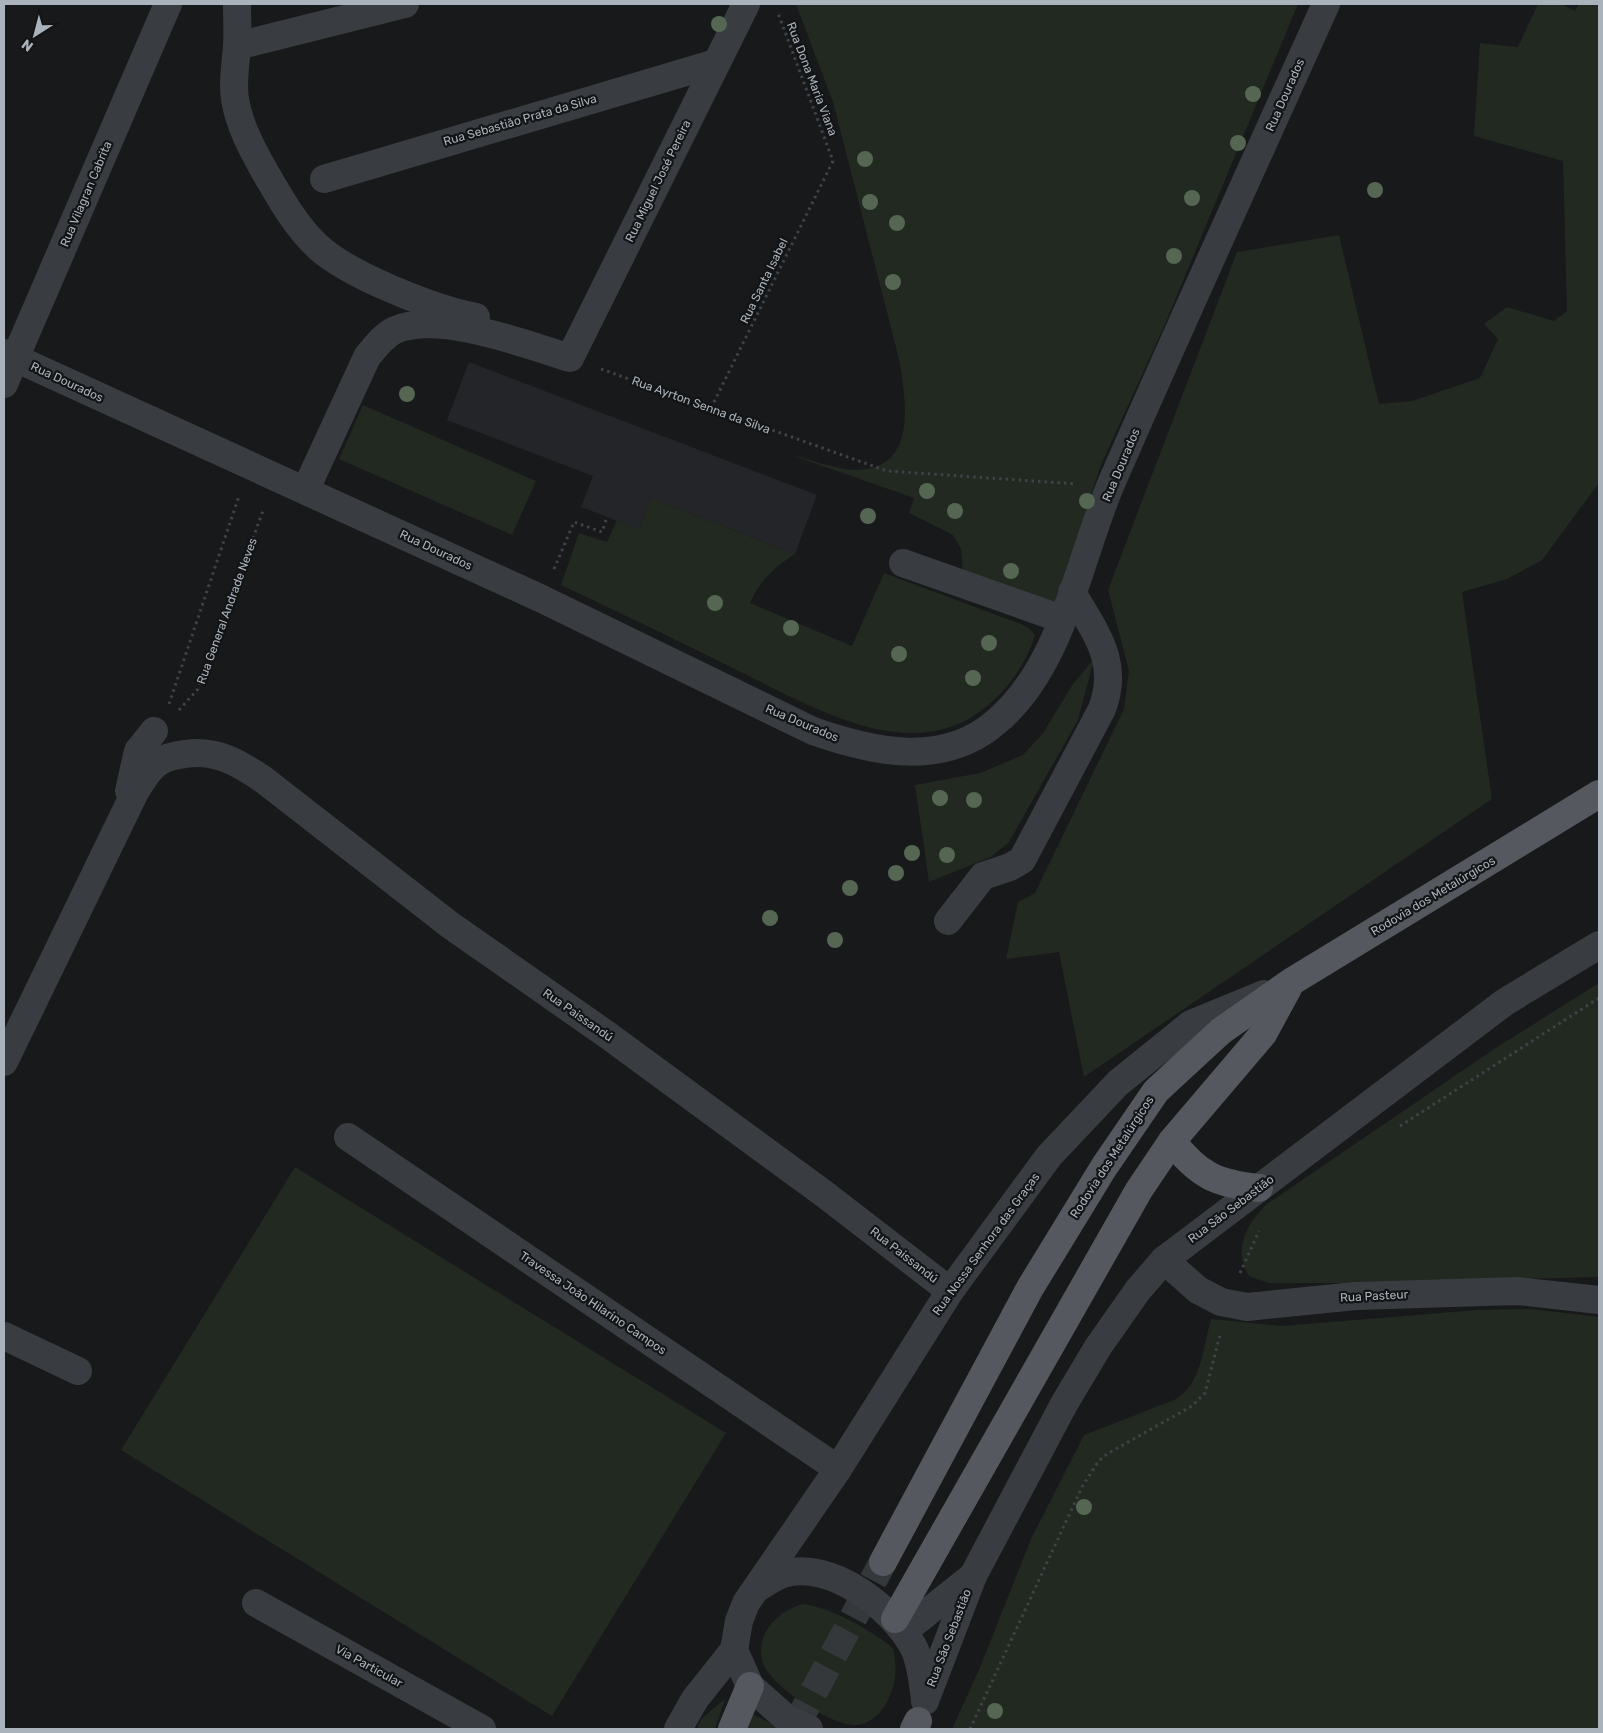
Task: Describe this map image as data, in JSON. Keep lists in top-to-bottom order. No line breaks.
{"streets":{"main road":["Rodovia dos Metalúrgicos"],"street":["Rua Dourados","Rua Sebastião Prata da Silva","Rua Miguel José Pereira","Rua Vilagran Cabrita","Rua Paissandú","Rua São Sebastião","Rua Nossa Senhora das Graças","Rua Pasteur","Travessa João Hilarino Campos","Via Particular"],"path":["Rua Dona Maria Viana","Rua Santa Isabel","Rua Ayrton Senna da Silva","Rua General Andrade Neves"]},"crossings":[["Rua Dona Maria Viana","Rua Santa Isabel"],["Rua Dourados","Rua Vilagran Cabrita"],["Rua Dourados","Rua Ayrton Senna da Silva"],["Rua Dourados","Rua General Andrade Neves"],["Rua Sebastião Prata da Silva","Rua Miguel José Pereira"],["Rua Miguel José Pereira","Rua Ayrton Senna da Silva"],["Rua Santa Isabel","Rua Ayrton Senna da Silva"],["Rodovia dos Metalúrgicos","Rua Nossa Senhora das Graças"],["Rua Paissandú","Rua Nossa Senhora das Graças"],["Rua São Sebastião","Rua Pasteur"],["Rua Nossa Senhora das Graças","Travessa João Hilarino Campos"]],"north":"bottom left"}
